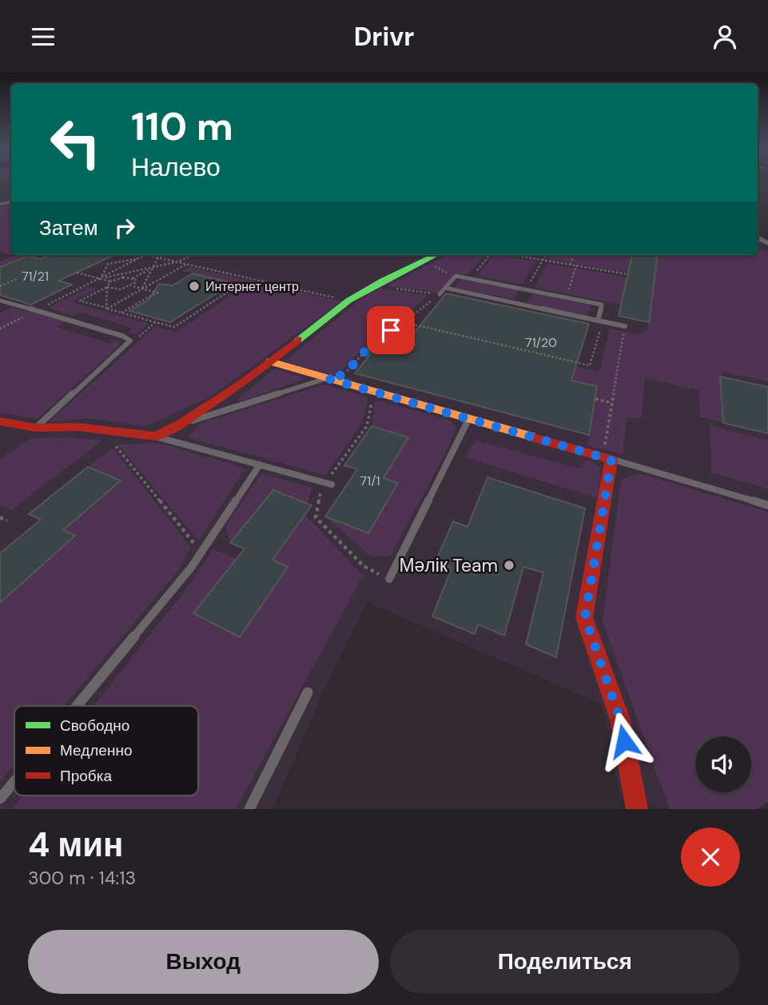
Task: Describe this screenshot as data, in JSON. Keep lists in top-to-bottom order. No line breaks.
{"places":["Интернет центр","Мәлік Team"],"house_numbers":["71/21","71/20","71/1"],"legend":["Свободно","Медленно","Пробка"],"page":{"header":"Drivr","turn":["110 m","Налево"],"then":"Затем","heading":["4 мин","300 m · 14:13"],"buttons":["Выход","Поделиться"]}}
